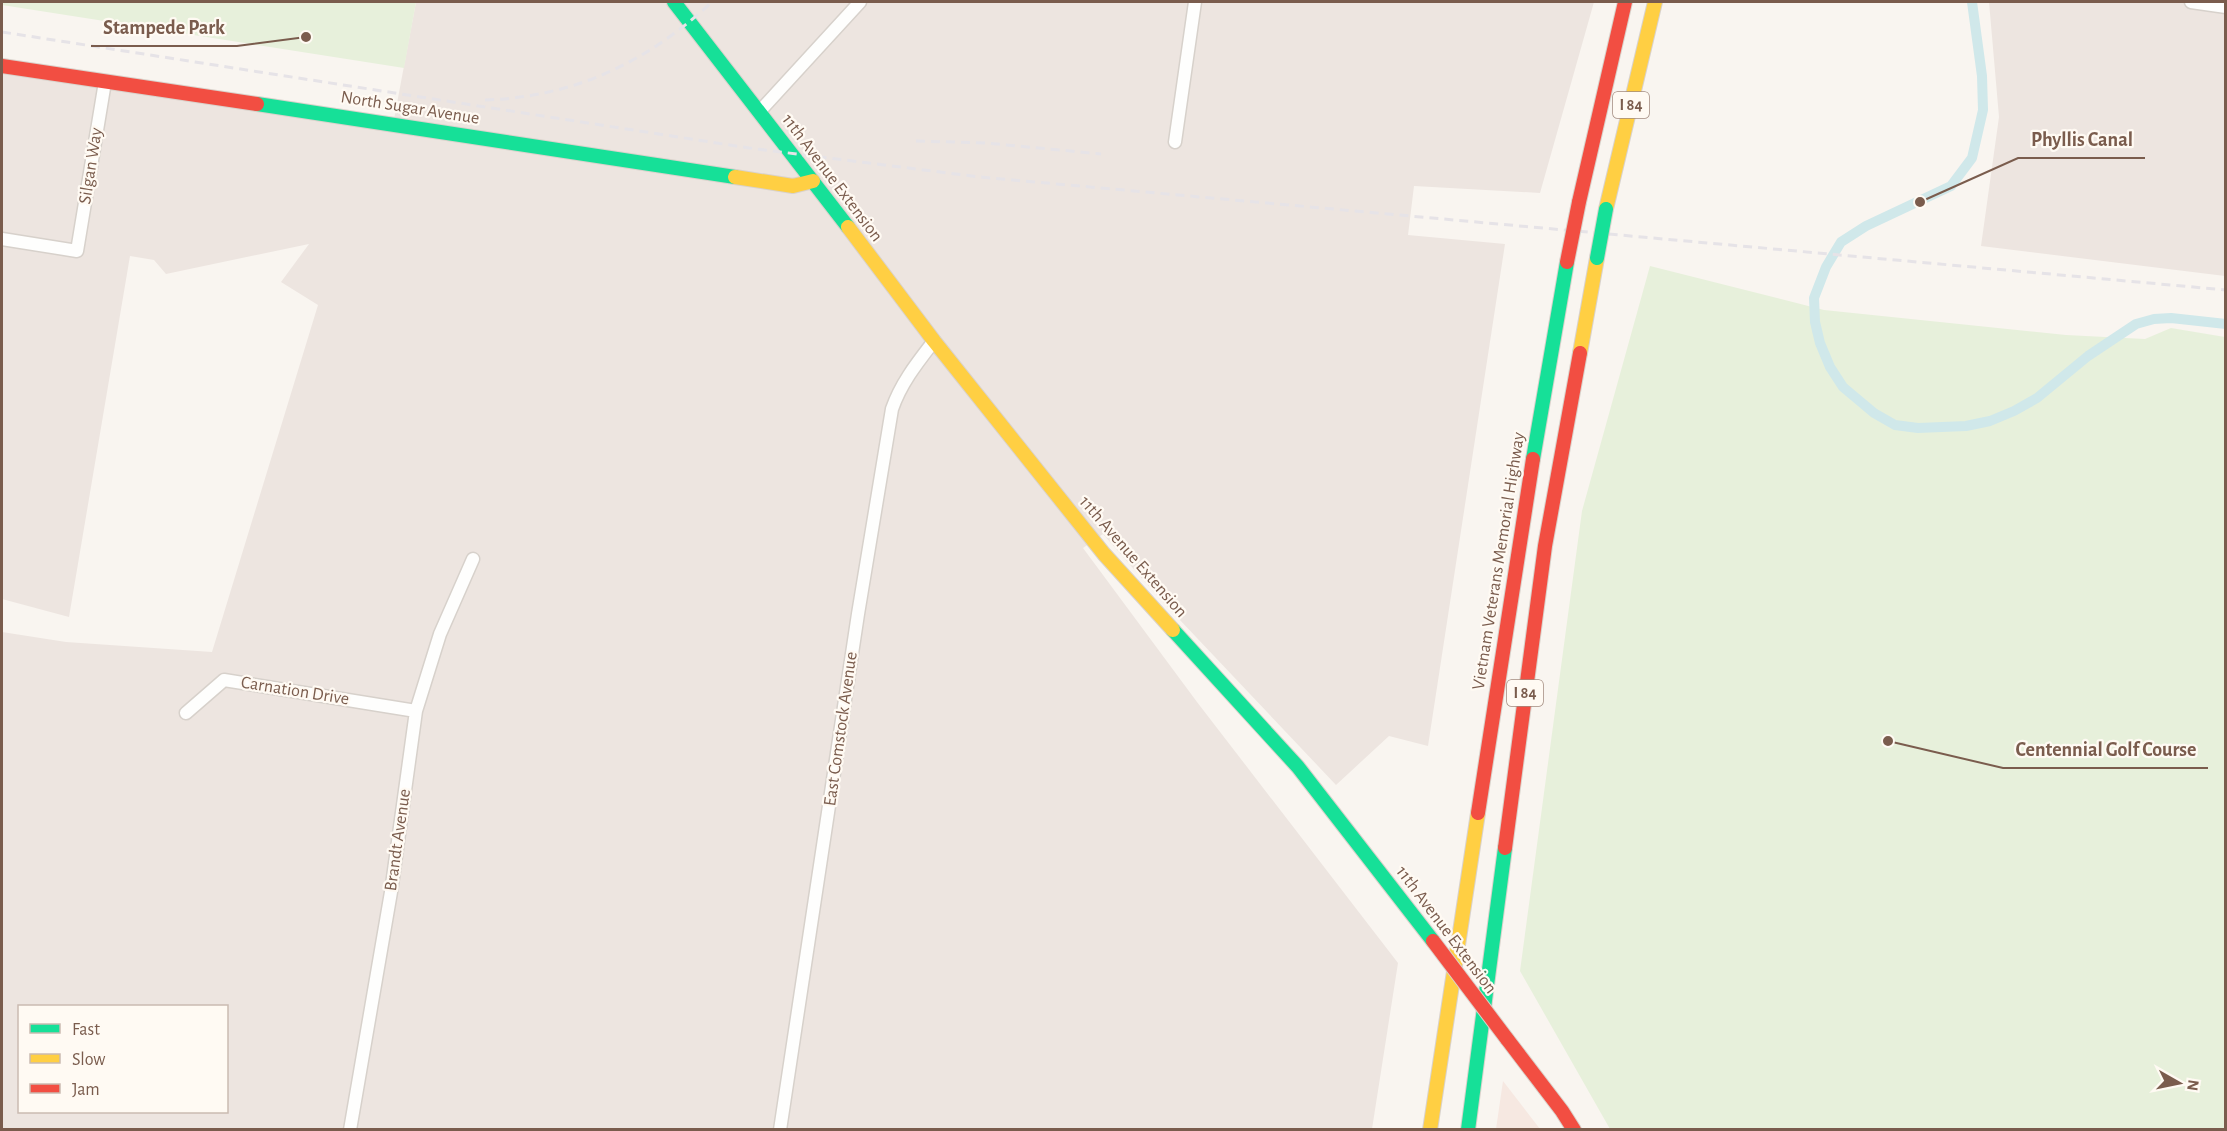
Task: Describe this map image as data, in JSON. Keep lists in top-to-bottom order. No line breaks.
{"streets":{"main road":["I 84","North Sugar Avenue","11th Avenue Extension","Vietnam Veterans Memorial Highway"],"street":["Silgan Way","Carnation Drive","East Comstock Avenue","Brandt Avenue"]},"crossings":[["North Sugar Avenue","Silgan Way"],["North Sugar Avenue","11th Avenue Extension"],["11th Avenue Extension","East Comstock Avenue"],["Carnation Drive","Brandt Avenue"]],"places":["Stampede Park","Phyllis Canal","Centennial Golf Course"],"legend":["Fast","Slow","Jam"],"north":"right"}
